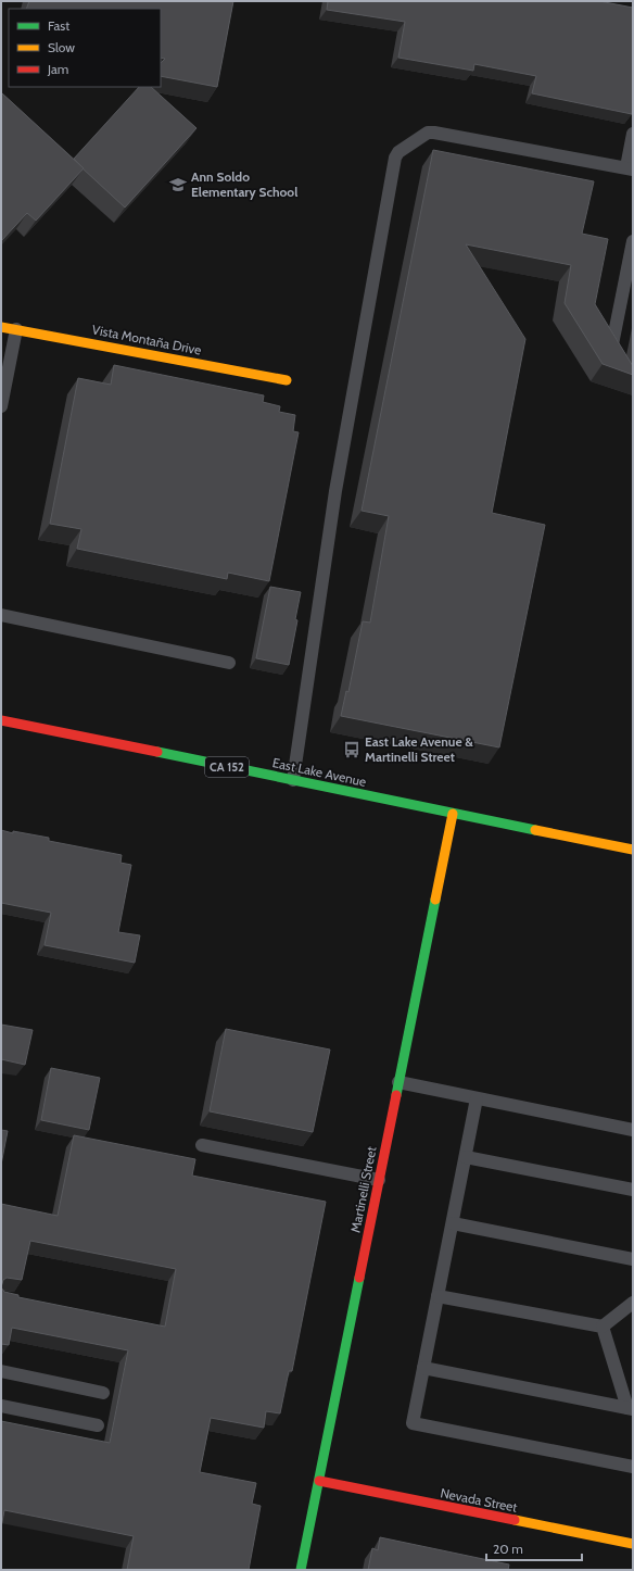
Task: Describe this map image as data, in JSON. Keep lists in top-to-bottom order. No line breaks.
{"streets":{"street":["Vista Montaña Drive","CA 152","East Lake Avenue","Martinelli Street","Nevada Street"]},"crossings":[["East Lake Avenue","Martinelli Street"],["Martinelli Street","Nevada Street"]],"places":{"school or university":["Ann Soldo Elementary School"],"bus stop":["East Lake Avenue & Martinelli Street"]},"legend":["Fast","Slow","Jam"],"scale_bar":"20 m"}
